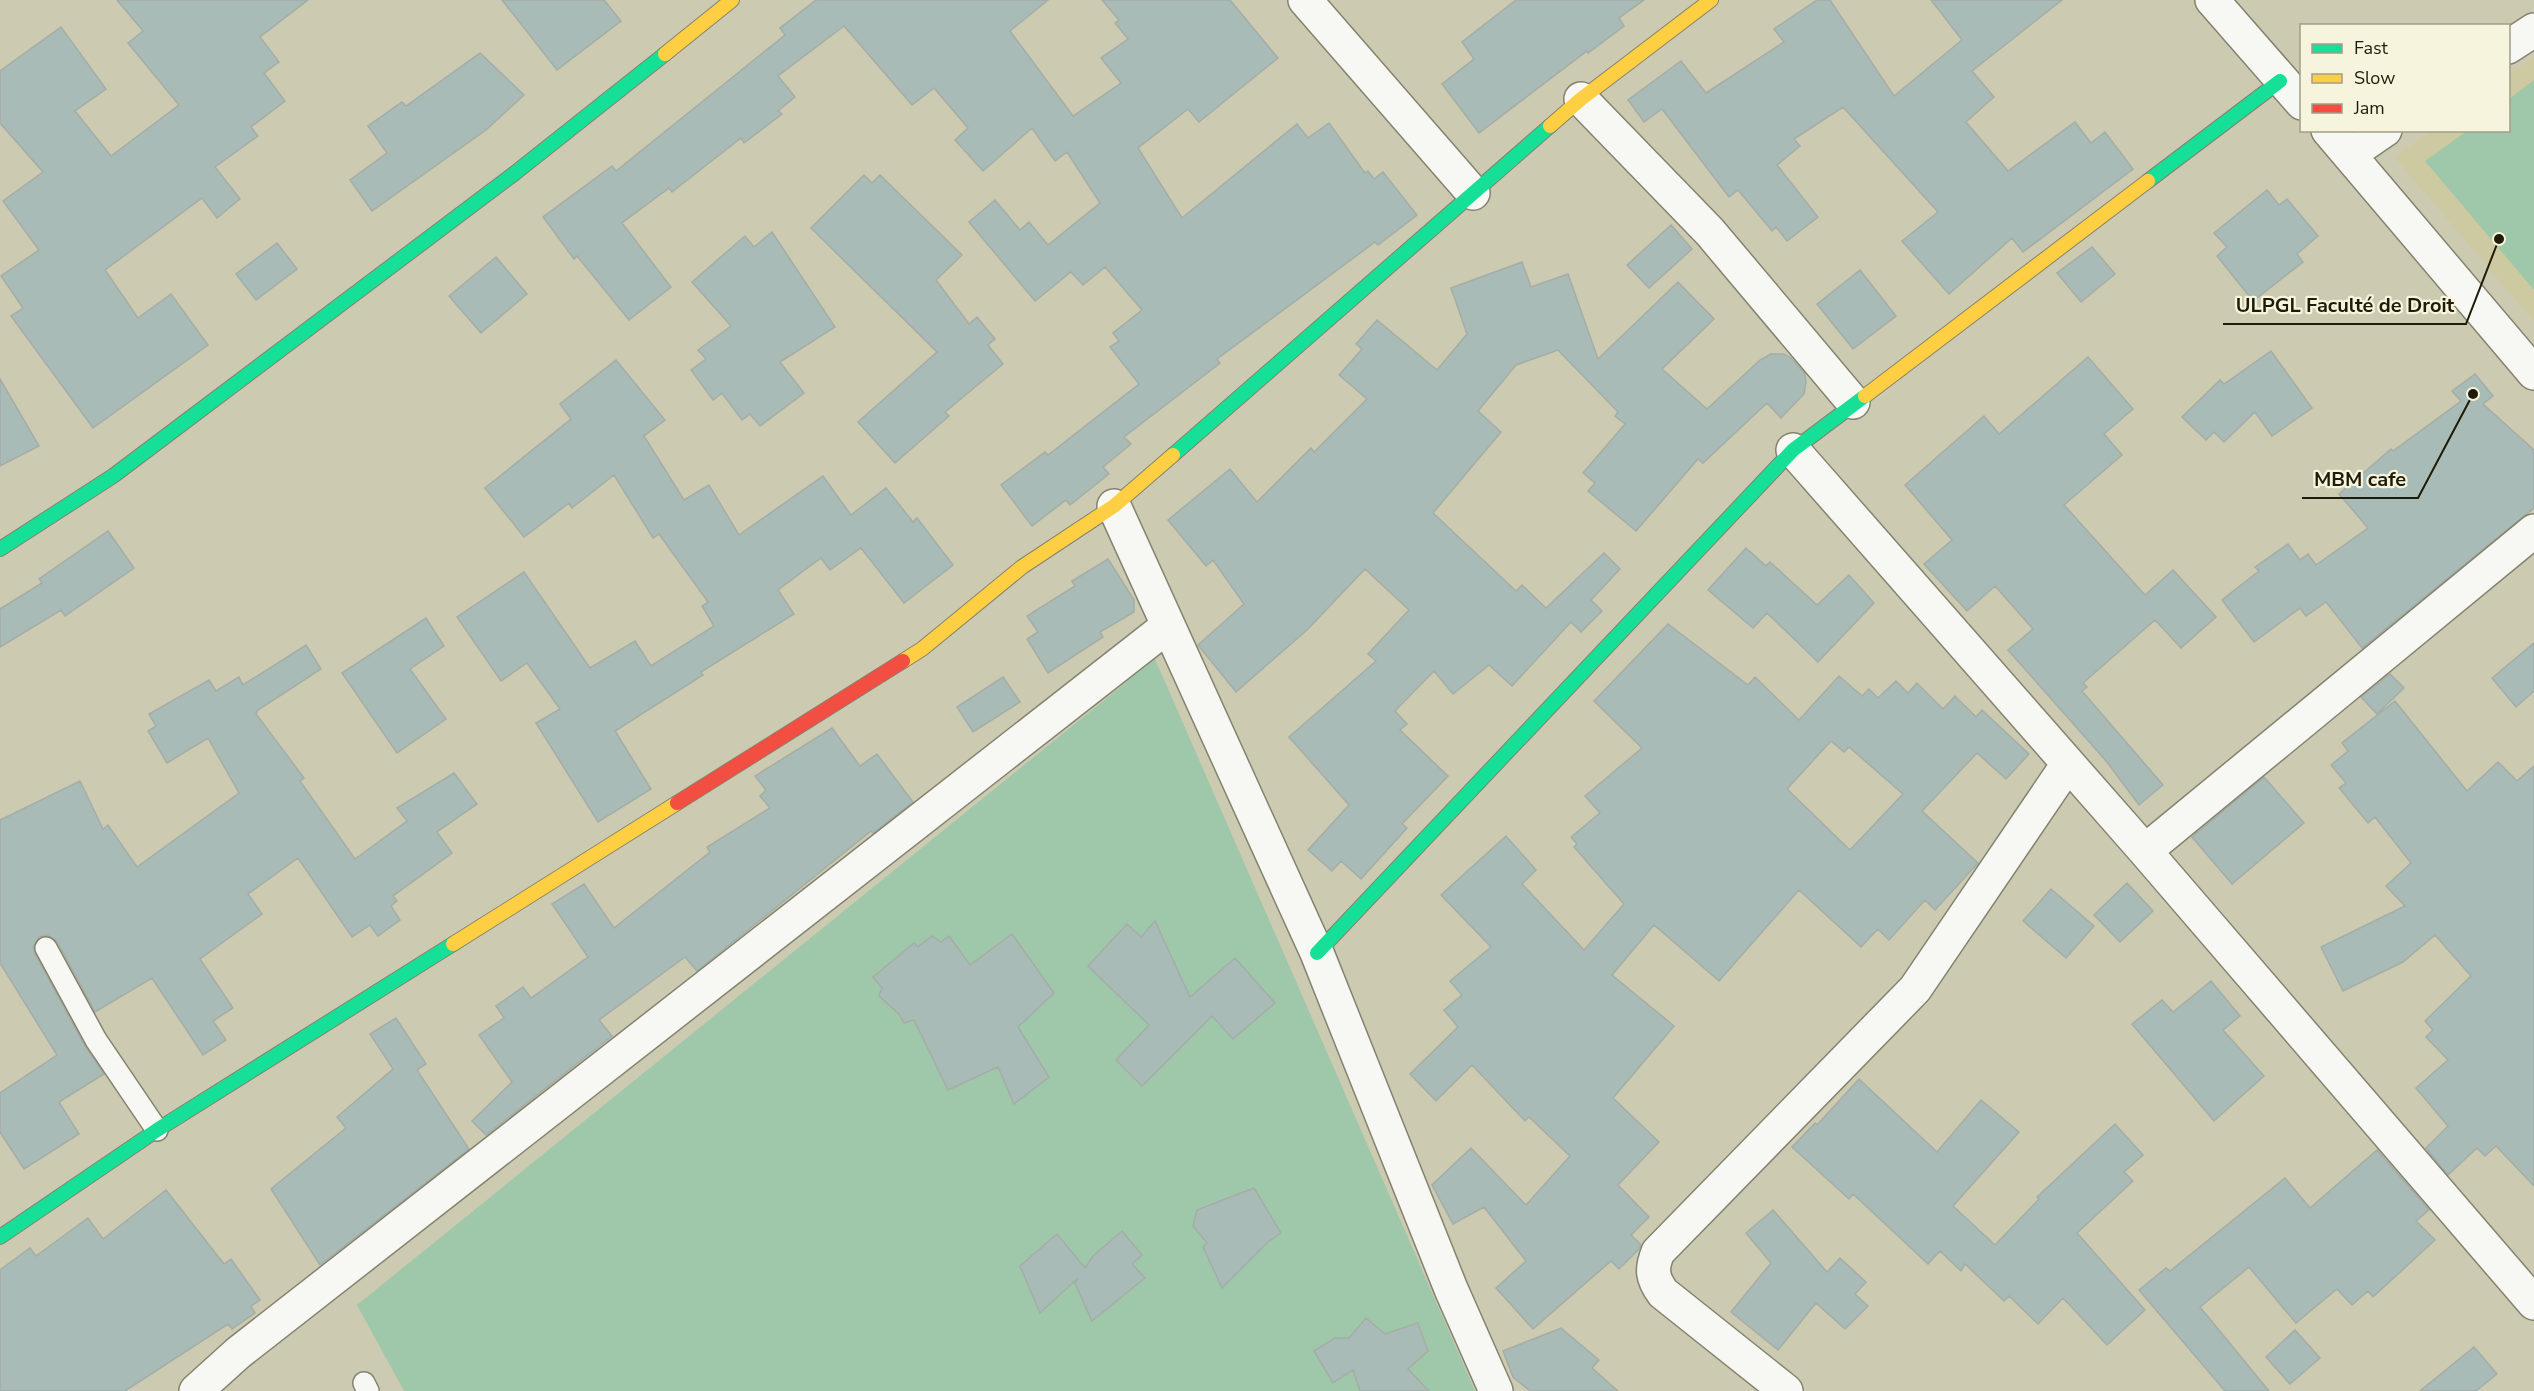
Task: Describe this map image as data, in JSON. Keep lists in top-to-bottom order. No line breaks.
{"places":["ULPGL Faculté de Droit","MBM cafe"],"legend":["Fast","Slow","Jam"]}
